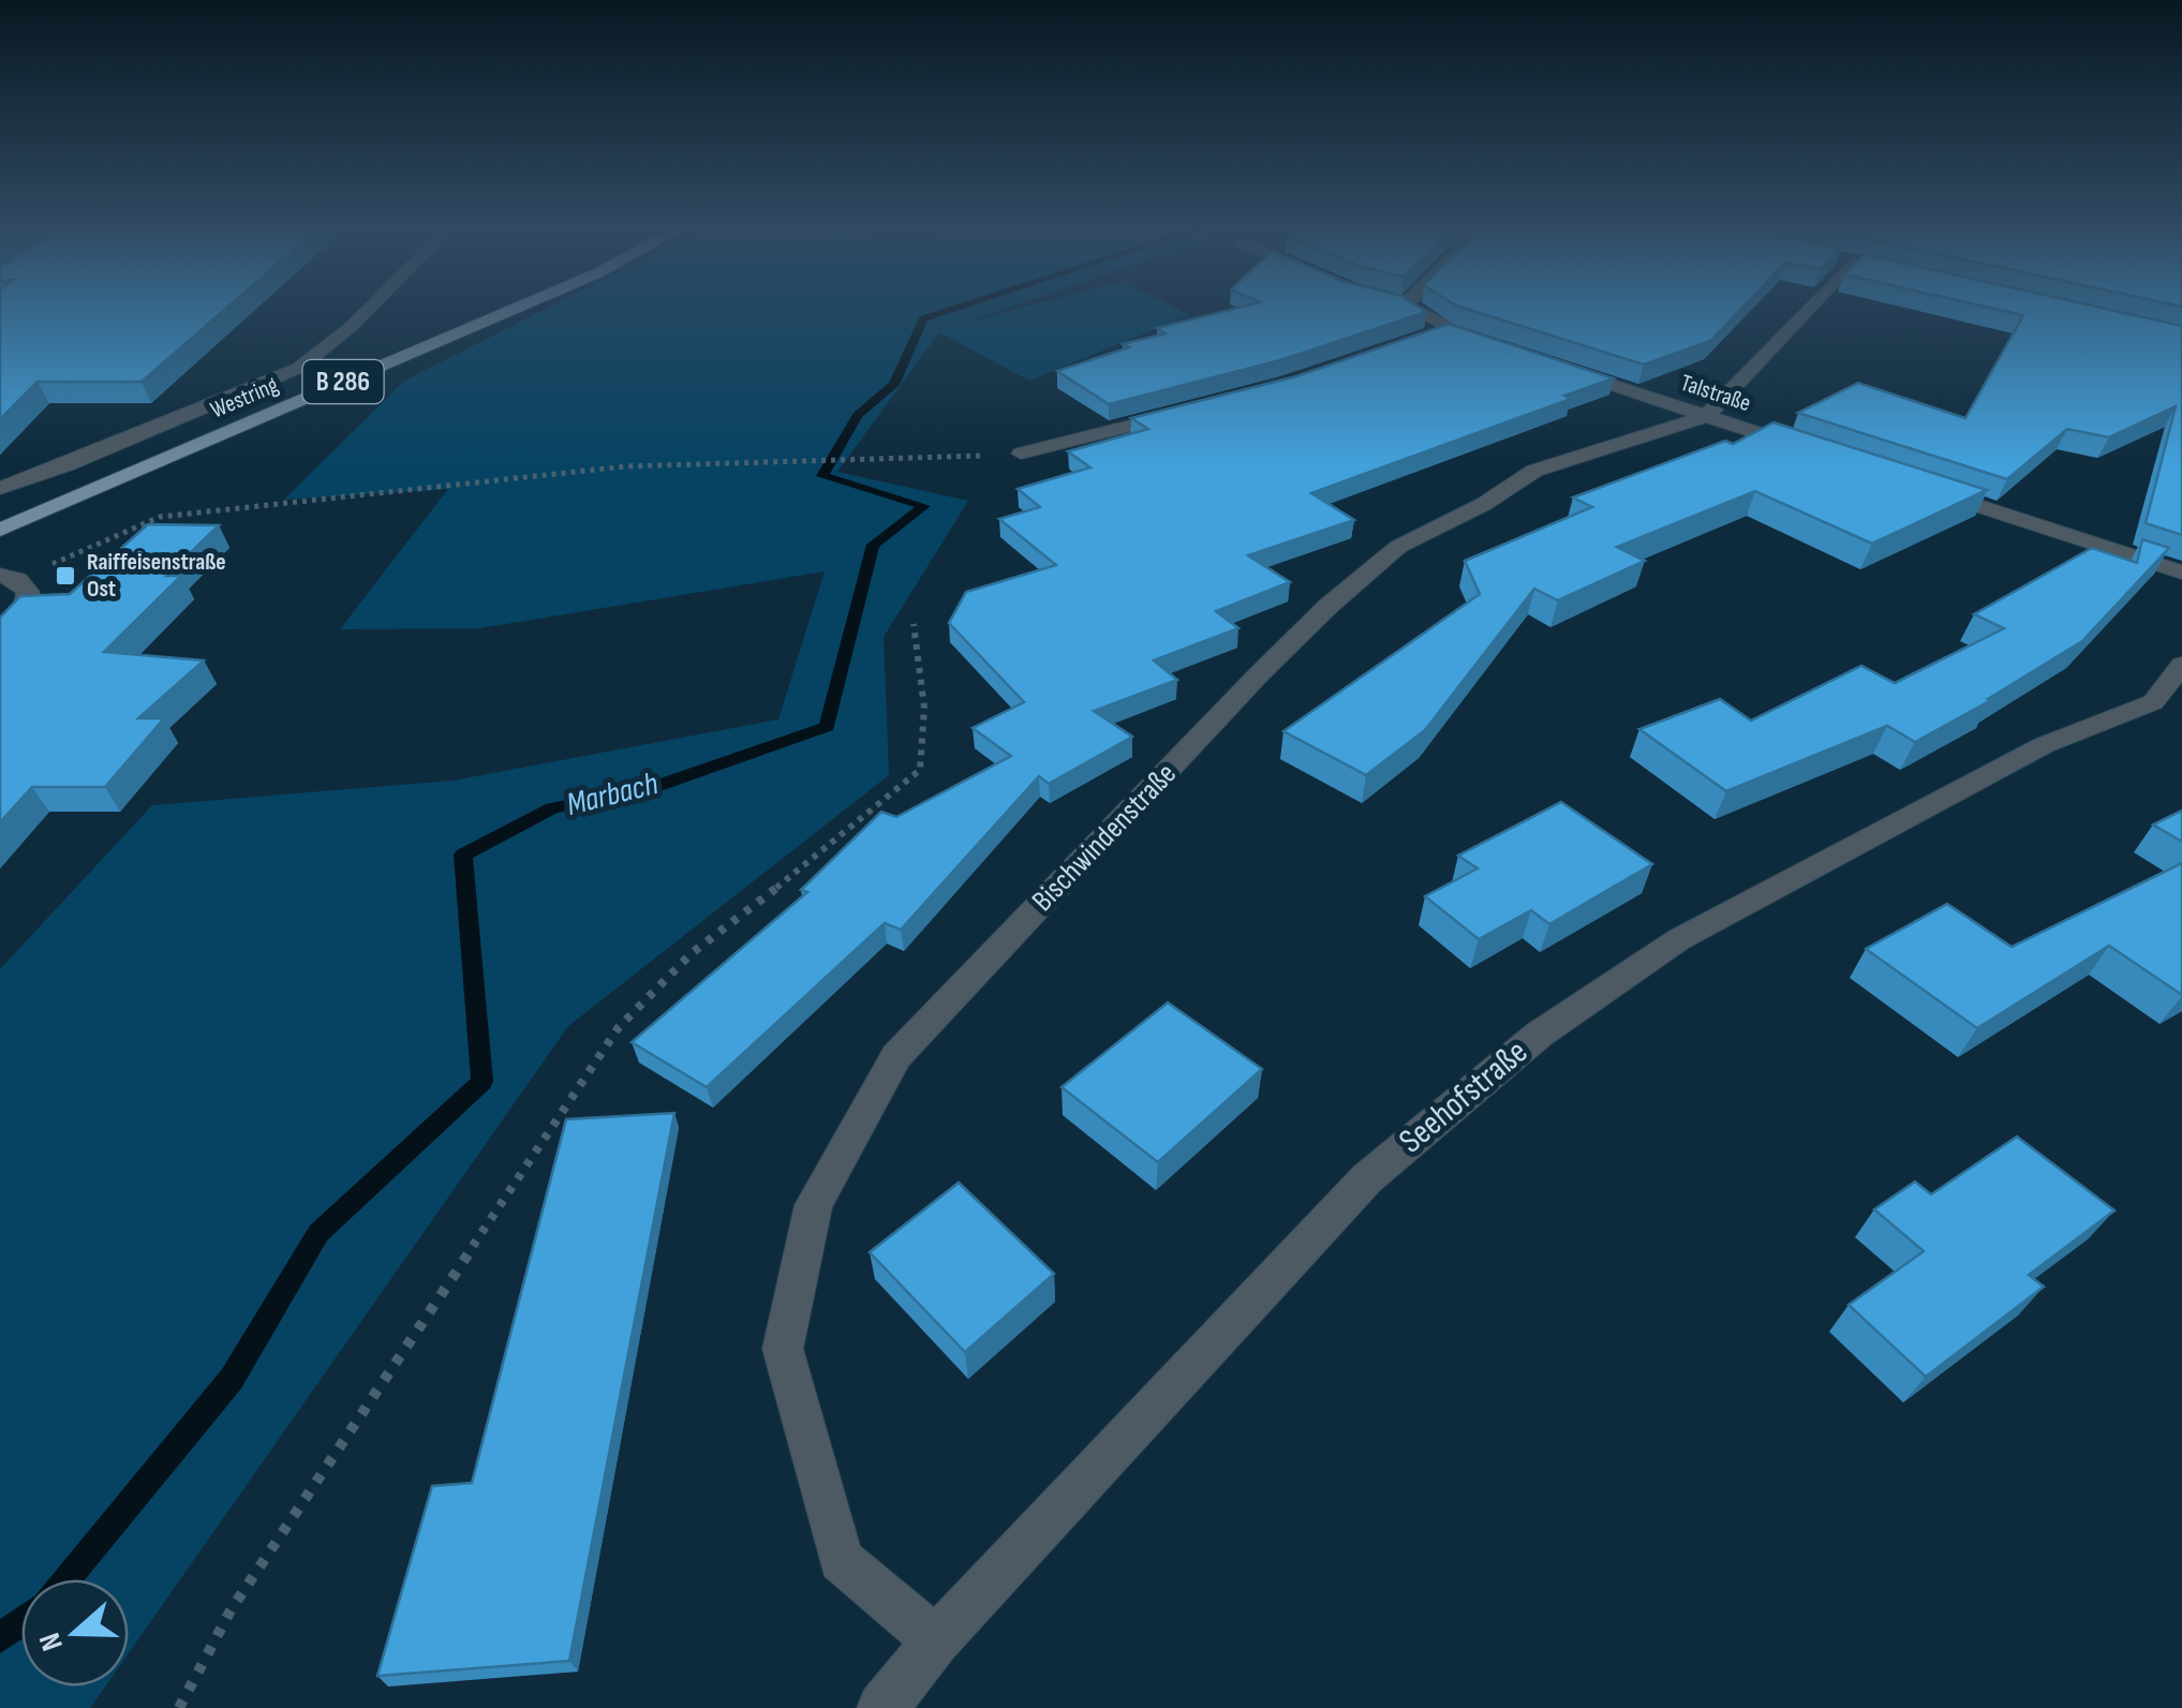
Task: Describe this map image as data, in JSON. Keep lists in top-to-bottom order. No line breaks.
{"streets":{"main road":["B 286","Westring"],"street":["Talstraße","Bischwindenstraße","Seehofstraße"]},"crossings":[["Talstraße","Bischwindenstraße"],["Bischwindenstraße","Seehofstraße"]],"water":["Marbach"],"places":{"transit":["Raiffeisenstraße Ost"]},"north":"left"}
